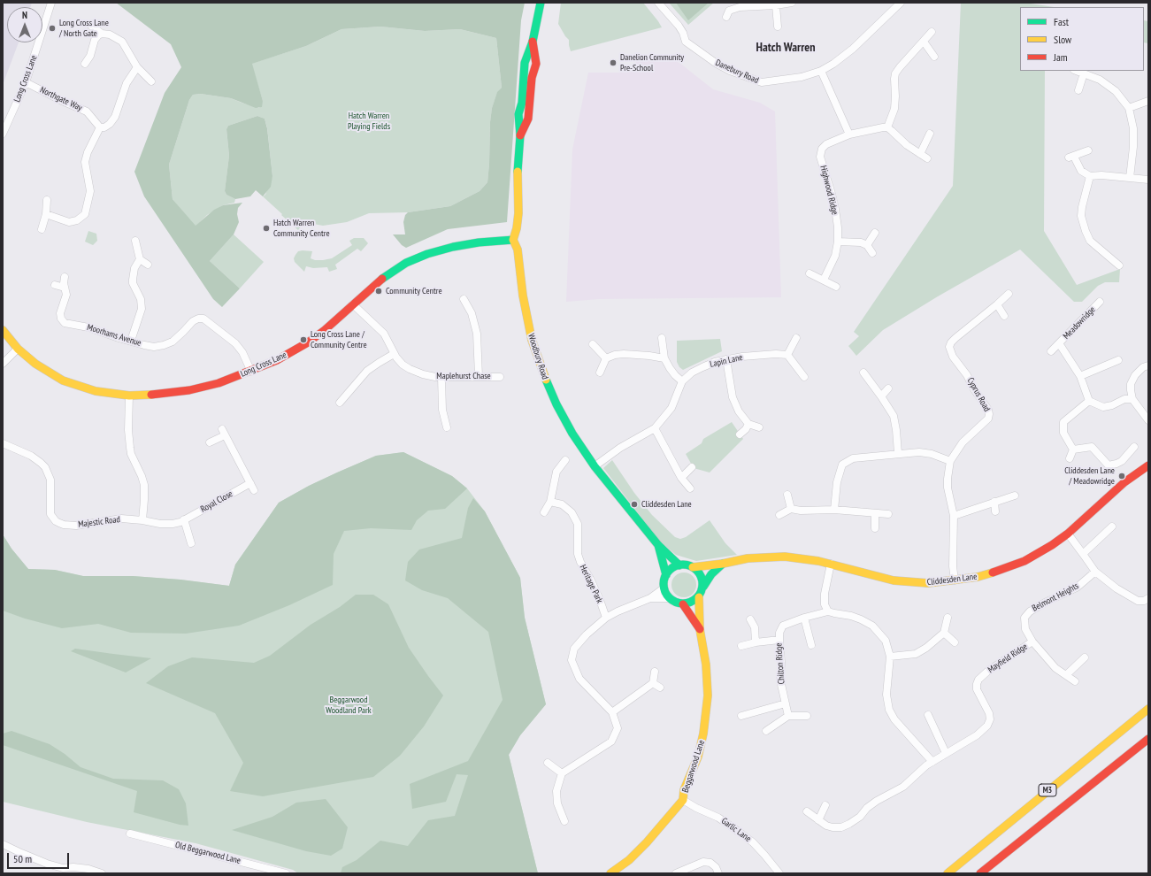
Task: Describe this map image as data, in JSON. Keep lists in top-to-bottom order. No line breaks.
{"streets":{"main road":["Long Cross Lane","Woodbury Road","Cliddesden Lane","Beggarwood Lane","M3"],"street":["Danebury Road","Northgate Way","Highwood Ridge","Meadowridge","Moorhams Avenue","Lapin Lane","Maplehurst Chase","Cyprus Road","Royal Close","Majestic Road","Heritage Park","Belmont Heights","Mayfield Ridge","Chilton Ridge","Garlic Lane","Old Beggarwood Lane"]},"crossings":[["Long Cross Lane","Northgate Way"],["Long Cross Lane","Moorhams Avenue"],["Long Cross Lane","Woodbury Road"],["Long Cross Lane","Maplehurst Chase"],["Woodbury Road","Lapin Lane"],["Woodbury Road","Cliddesden Lane"],["Woodbury Road","Beggarwood Lane"],["Cyprus Road","Cliddesden Lane"],["Royal Close","Majestic Road"],["Cliddesden Lane","Beggarwood Lane"],["Belmont Heights","Mayfield Ridge"],["Beggarwood Lane","Garlic Lane"]],"districts":["Hatch Warren"],"parks":["Hatch Warren Playing Fields","Beggarwood Woodland Park"],"places":["Long Cross Lane / North Gate","Danelion Community Pre-School","Hatch Warren Community Centre","Community Centre","Long Cross Lane / Community Centre","Cliddesden Lane / Meadowridge","Cliddesden Lane"],"legend":["Fast","Slow","Jam"],"scale_bar":"50 m","north":"top"}
